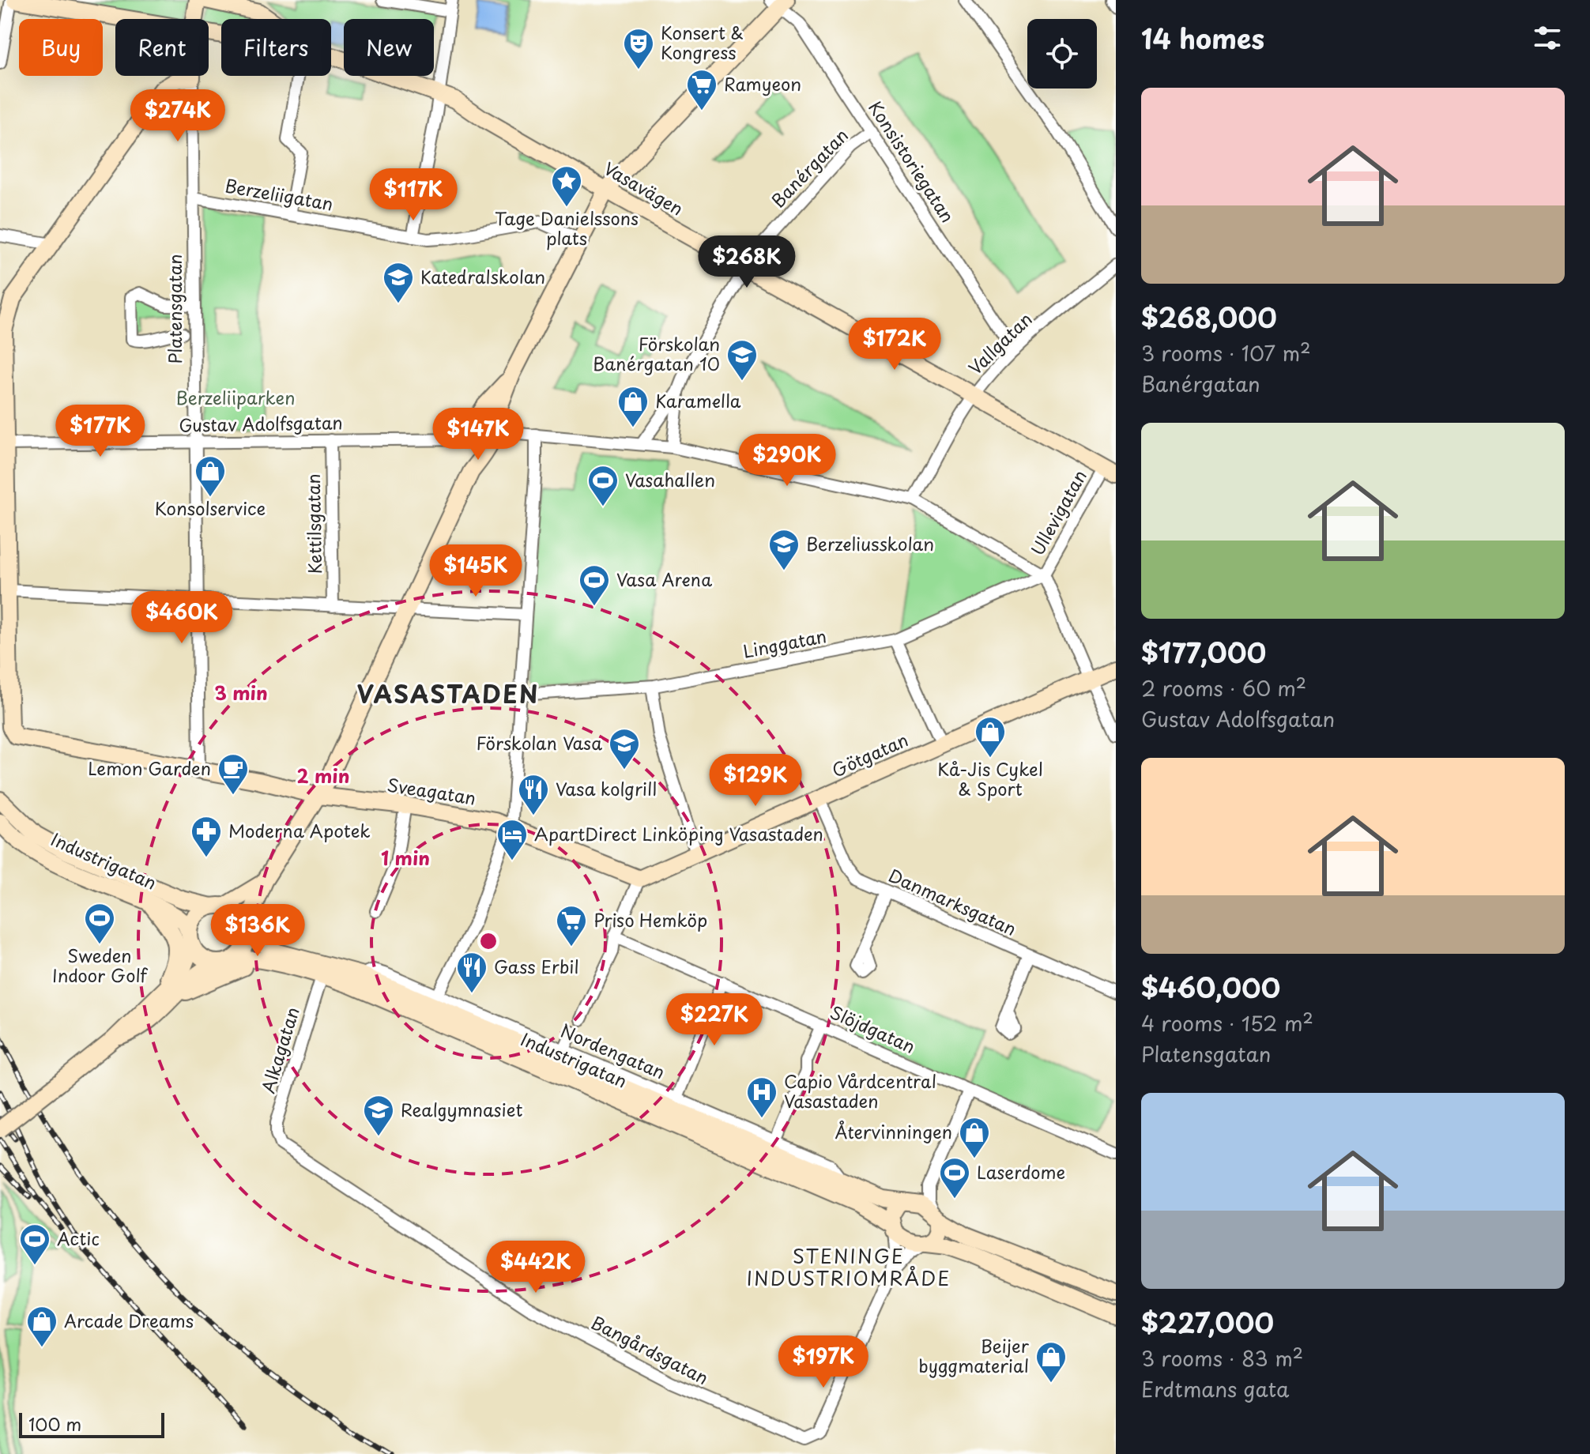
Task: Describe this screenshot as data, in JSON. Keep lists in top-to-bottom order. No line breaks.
{"streets":{"main road":["Vasavägen","Platensgatan","Götgatan","Sveagatan","Industrigatan"],"street":["Konsistoriegatan","Banérgatan","Berzeliigatan","Vallgatan","Gustav Adolfsgatan","Ullevigatan","Kettilsgatan","Linggatan","Danmarksgatan","Slöjdgatan","Alkagatan","Nordengatan","Bangårdsgatan"]},"crossings":[["Konsistoriegatan","Banérgatan"],["Konsistoriegatan","Vallgatan"],["Banérgatan","Vasavägen"],["Vasavägen","Vallgatan"],["Vasavägen","Ullevigatan"],["Berzeliigatan","Platensgatan"],["Platensgatan","Gustav Adolfsgatan"],["Platensgatan","Sveagatan"],["Gustav Adolfsgatan","Kettilsgatan"],["Ullevigatan","Linggatan"],["Ullevigatan","Götgatan"],["Götgatan","Sveagatan"],["Götgatan","Danmarksgatan"],["Industrigatan","Alkagatan"],["Industrigatan","Nordengatan"],["Alkagatan","Bangårdsgatan"]],"districts":["VASASTADEN","STENINGE INDUSTRIOMRÅDE"],"parks":["Berzeliiparken"],"places":{"theatre":["Konsert & Kongress"],"supermarket":["Ramyeon","Priso Hemköp"],"place":["Tage Danielssons plats"],"school or university":["Katedralskolan","Förskolan Banérgatan 10","Berzeliusskolan","Förskolan Vasa","Realgymnasiet"],"shop":["Karamella","Konsolservice","Kå-Jis Cykel & Sport","Återvinningen","Arcade Dreams","Beijer byggmaterial"],"sports":["Vasahallen","Vasa Arena","Sweden Indoor Golf","Laserdome","Actic"],"cafe":["Lemon Garden"],"restaurant":["Vasa kolgrill","Gass Erbil"],"pharmacy":["Moderna Apotek"],"hotel":["ApartDirect Linköping Vasastaden"],"hospital":["Capio Vårdcentral Vasastaden"]},"scale_bar":"100 m","page":{"heading":"14 homes","chip":["Buy","Rent","Filters","New"],"list":[{"name":"$268,000","note":"3 rooms · 107 m² · Banérgatan"},{"name":"$177,000","note":"2 rooms · 60 m² · Gustav Adolfsgatan"},{"name":"$460,000","note":"4 rooms · 152 m² · Platensgatan"},{"name":"$227,000","note":"3 rooms · 83 m² · Erdtmans gata"}],"price":["$274K","$117K","$268K","$172K","$177K","$147K","$290K","$145K","$460K","$129K","$136K","$227K","$442K","$197K"],"scale":"100 m"},"rings":["3 min","2 min","1 min"]}
